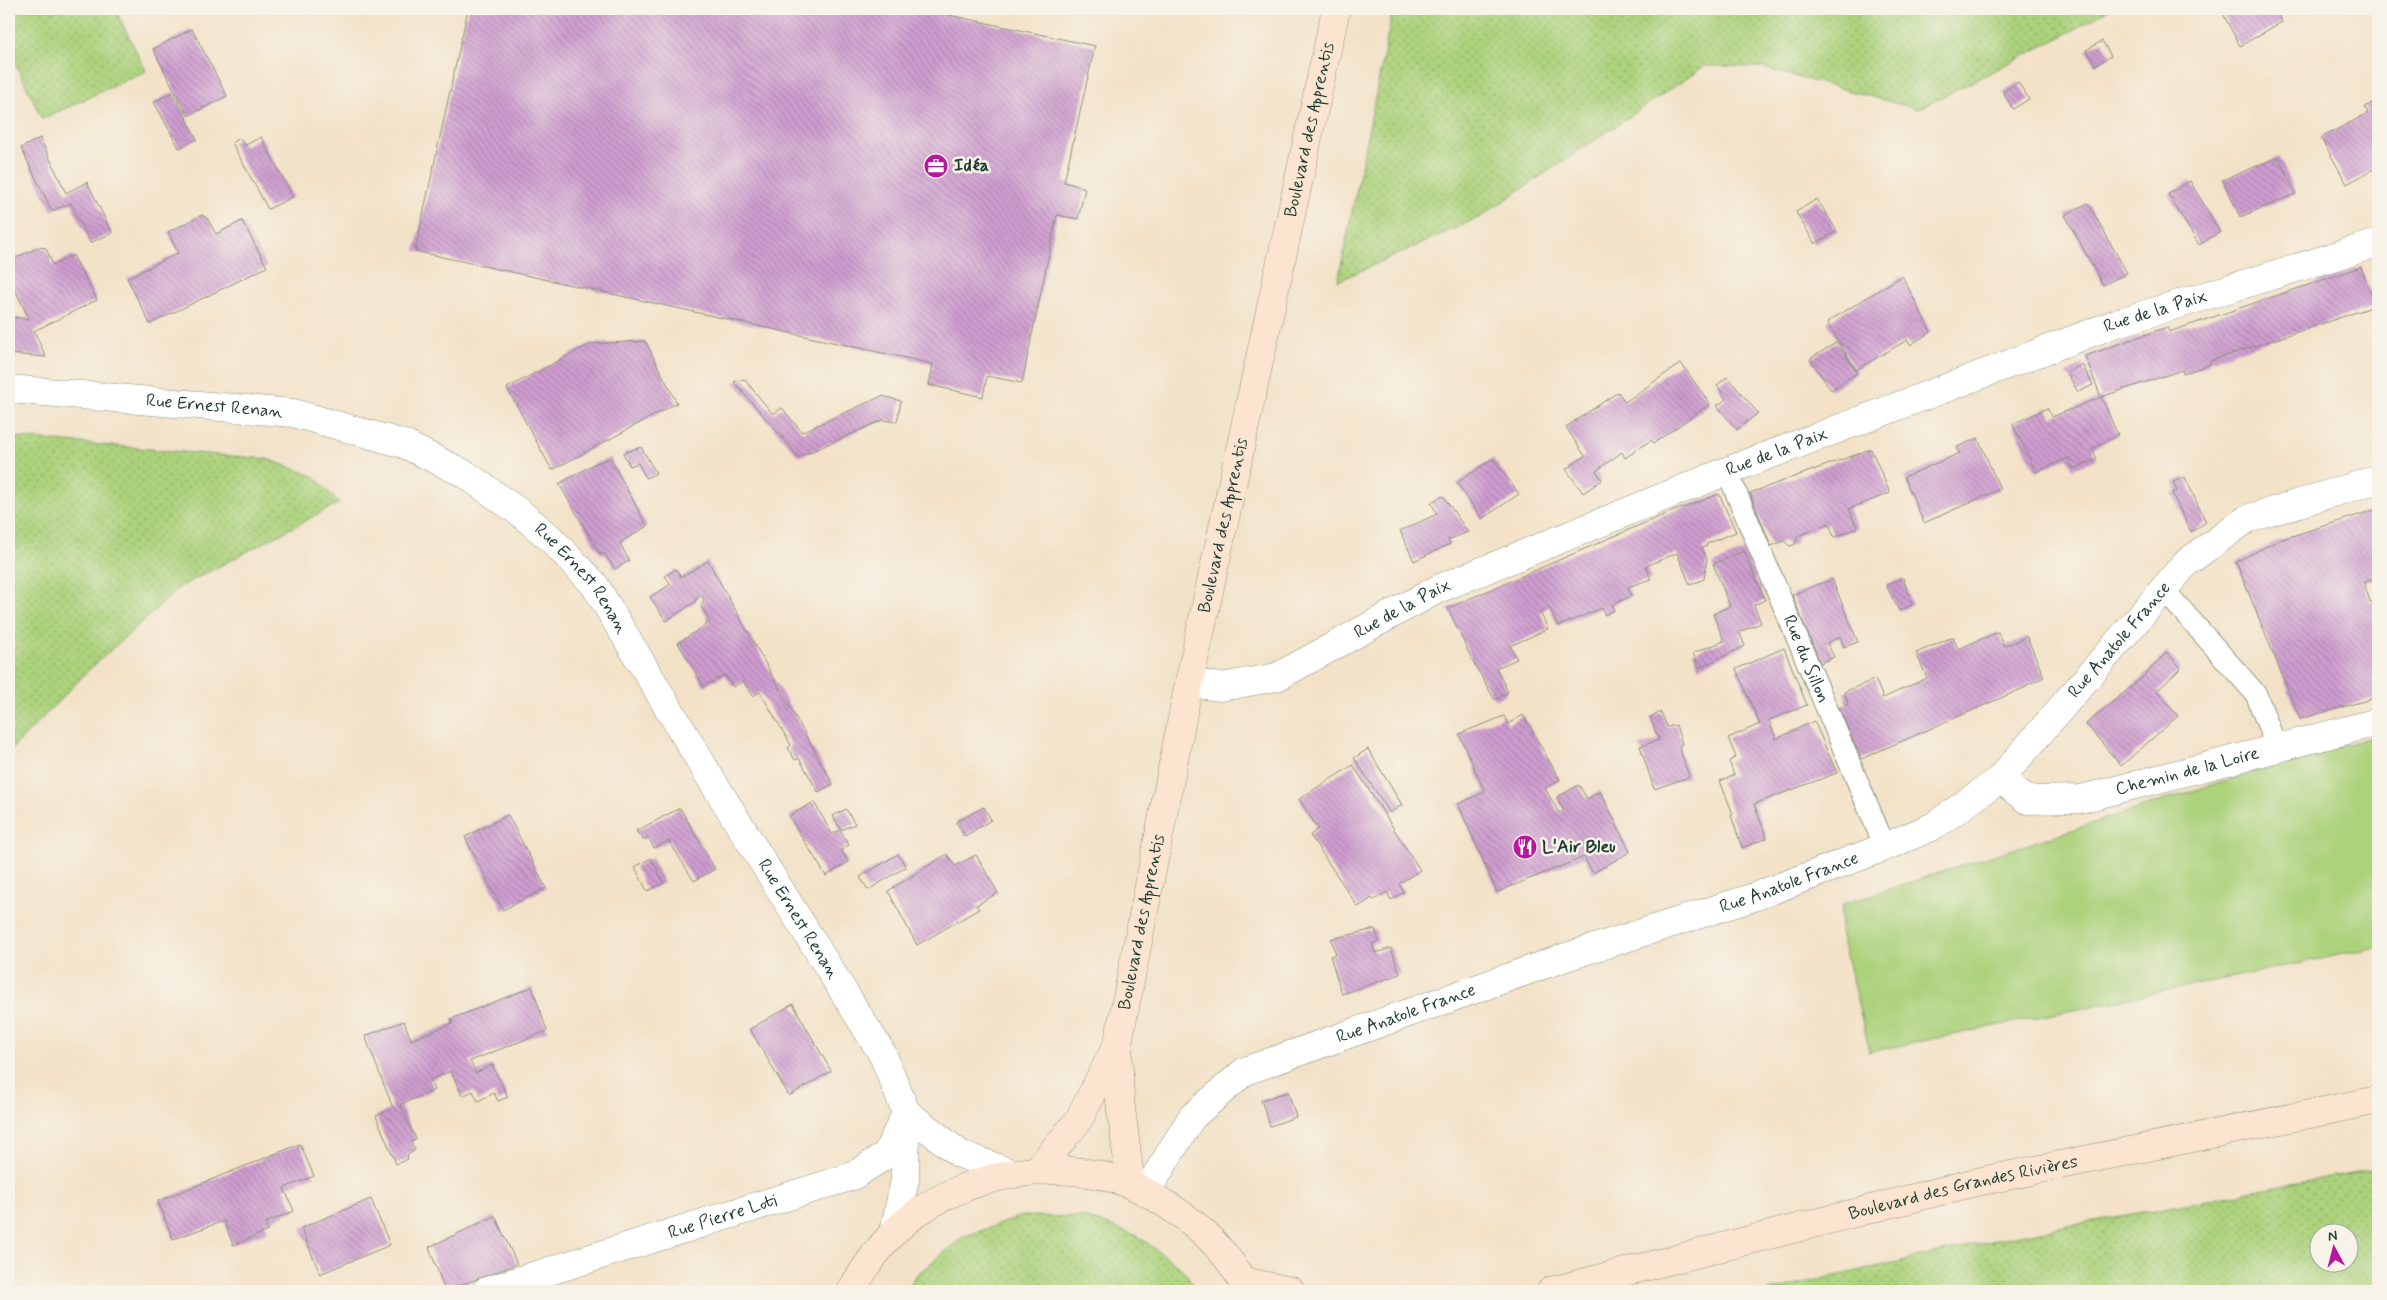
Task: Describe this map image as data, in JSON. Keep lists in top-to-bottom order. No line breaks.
{"streets":{"main road":["Boulevard des Apprentis","Boulevard des Grandes Rivières"],"street":["Rue de la Paix","Rue Ernest Renan","Rue Anatole France","Chemin de la Loire","Rue Pierre Loti"],"lane":["Rue du Sillon"]},"crossings":[["Boulevard des Apprentis","Rue de la Paix"],["Boulevard des Apprentis","Rue Anatole France"],["Rue de la Paix","Rue du Sillon"],["Rue Ernest Renan","Rue Pierre Loti"],["Rue Anatole France","Rue du Sillon"],["Rue Anatole France","Chemin de la Loire"]],"places":{"office":["Idéa"],"restaurant":["L'Air Bleu"]},"north":"top"}
